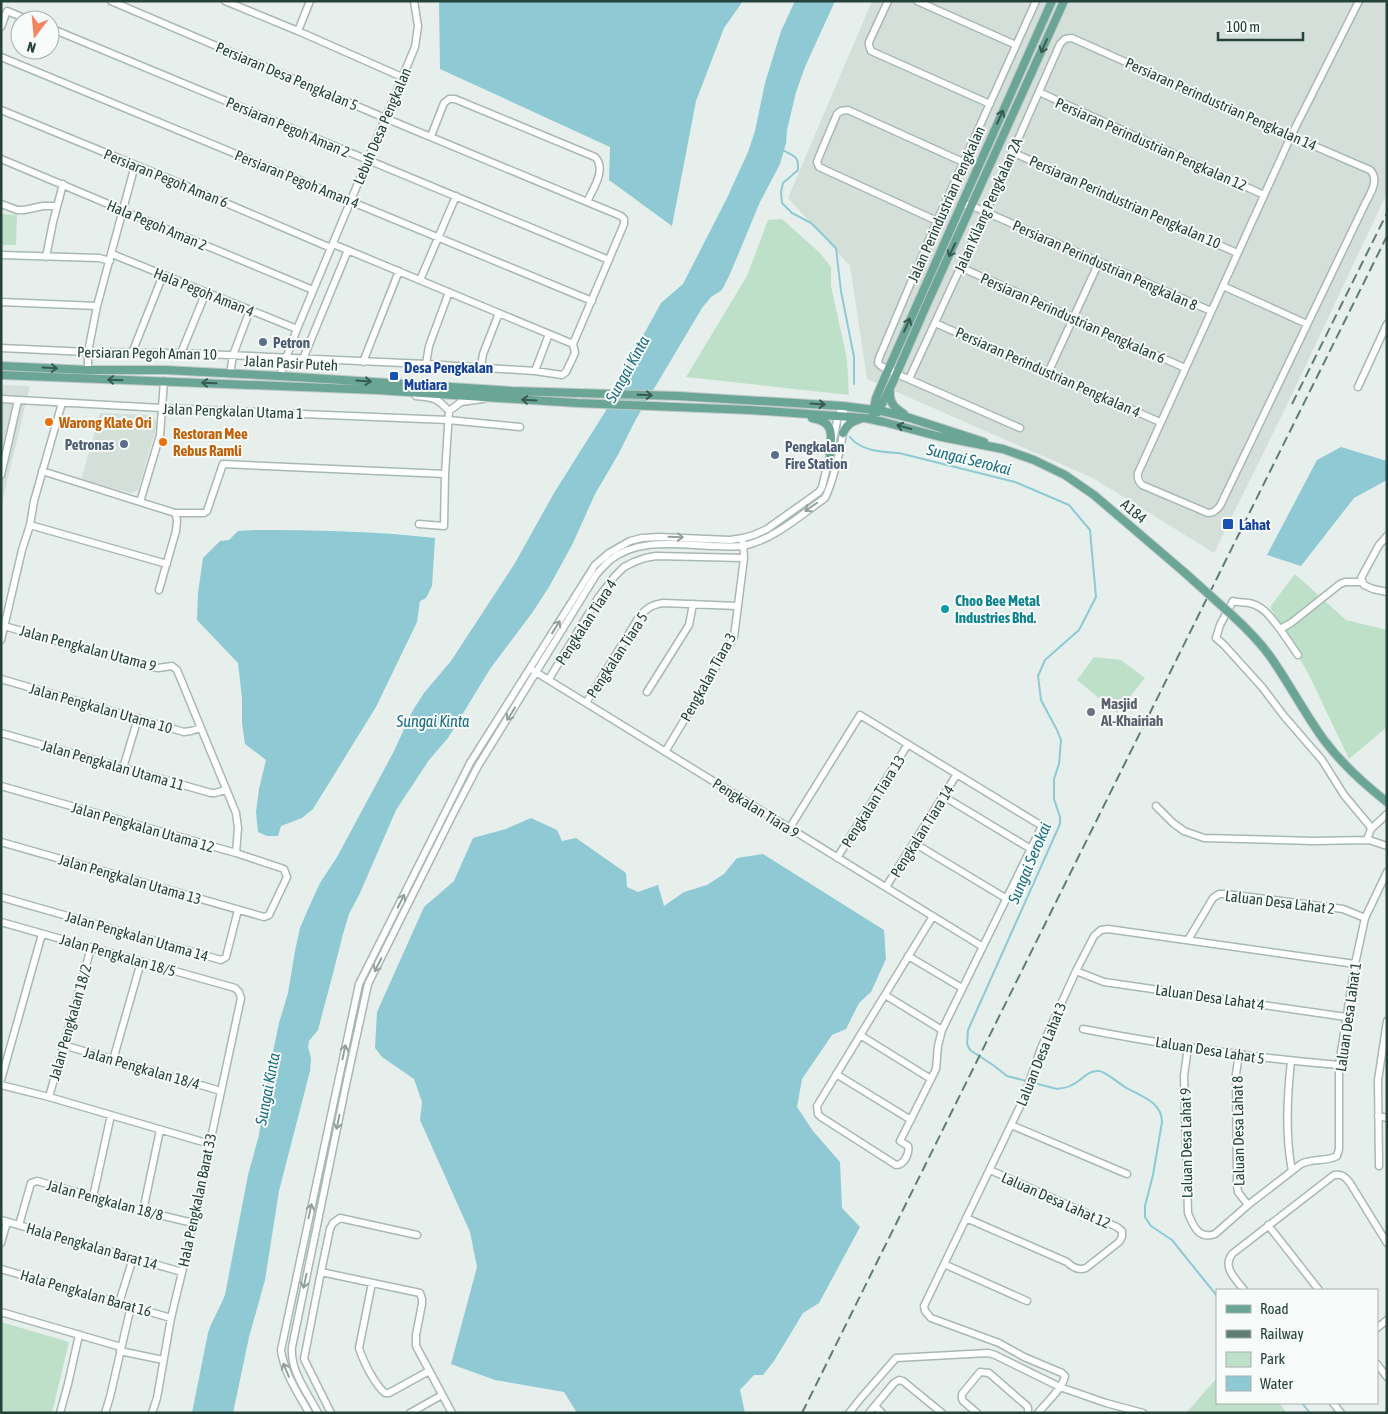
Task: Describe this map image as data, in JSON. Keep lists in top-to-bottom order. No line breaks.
{"streets":{"main road":["Jalan Perindustrian Pengkalan","Jalan Pasir Puteh","A184"],"street":["Persiaran Desa Pengkalan 5","Persiaran Perindustrian Pengkalan 14","Lebuh Desa Pengkalan","Persiaran Pegoh Aman 2","Persiaran Perindustrian Pengkalan 12","Persiaran Pegoh Aman 6","Persiaran Pegoh Aman 4","Persiaran Perindustrian Pengkalan 10","Jalan Kilang Pengkalan 2A","Hala Pegoh Aman 2","Persiaran Perindustrian Pengkalan 8","Hala Pegoh Aman 4","Persiaran Perindustrian Pengkalan 6","Persiaran Pegoh Aman 10","Persiaran Perindustrian Pengkalan 4","Jalan Pengkalan Utama 1","Pengkalan Tiara 4","Jalan Pengkalan Utama 9","Pengkalan Tiara 5","Pengkalan Tiara 3","Jalan Pengkalan Utama 10","Jalan Pengkalan Utama 11","Pengkalan Tiara 13","Pengkalan Tiara 9","Jalan Pengkalan Utama 12","Pengkalan Tiara 14","Jalan Pengkalan Utama 13","Laluan Desa Lahat 2","Jalan Pengkalan Utama 14","Jalan Pengkalan 18/5","Laluan Desa Lahat 4","Laluan Desa Lahat 1","Jalan Pengkalan 18/2","Laluan Desa Lahat 5","Laluan Desa Lahat 3","Jalan Pengkalan 18/4","Laluan Desa Lahat 8","Laluan Desa Lahat 9","Jalan Pengkalan 18/8","Hala Pengkalan Barat 33","Laluan Desa Lahat 12","Hala Pengkalan Barat 14","Hala Pengkalan Barat 16"]},"crossings":[["Persiaran Desa Pengkalan 5","Lebuh Desa Pengkalan"],["Persiaran Desa Pengkalan 5","Persiaran Pegoh Aman 2"],["Persiaran Perindustrian Pengkalan 14","Jalan Kilang Pengkalan 2A"],["Lebuh Desa Pengkalan","Persiaran Pegoh Aman 2"],["Lebuh Desa Pengkalan","Persiaran Pegoh Aman 6"],["Lebuh Desa Pengkalan","Persiaran Pegoh Aman 4"],["Lebuh Desa Pengkalan","Hala Pegoh Aman 2"],["Lebuh Desa Pengkalan","Hala Pegoh Aman 4"],["Lebuh Desa Pengkalan","Persiaran Pegoh Aman 10"],["Lebuh Desa Pengkalan","Jalan Pasir Puteh"],["Persiaran Perindustrian Pengkalan 12","Jalan Kilang Pengkalan 2A"],["Persiaran Pegoh Aman 6","Persiaran Pegoh Aman 10"],["Persiaran Perindustrian Pengkalan 10","Jalan Kilang Pengkalan 2A"],["Jalan Perindustrian Pengkalan","Persiaran Perindustrian Pengkalan 8"],["Jalan Kilang Pengkalan 2A","Persiaran Perindustrian Pengkalan 8"],["Jalan Kilang Pengkalan 2A","Persiaran Perindustrian Pengkalan 6"],["Jalan Kilang Pengkalan 2A","Persiaran Perindustrian Pengkalan 4"],["Pengkalan Tiara 4","Pengkalan Tiara 3"],["Pengkalan Tiara 4","Pengkalan Tiara 9"],["Jalan Pengkalan Utama 9","Jalan Pengkalan Utama 10"],["Pengkalan Tiara 5","Pengkalan Tiara 3"],["Pengkalan Tiara 5","Pengkalan Tiara 9"],["Pengkalan Tiara 3","Pengkalan Tiara 9"],["Pengkalan Tiara 13","Pengkalan Tiara 9"],["Pengkalan Tiara 9","Pengkalan Tiara 14"],["Jalan Pengkalan Utama 12","Jalan Pengkalan Utama 13"],["Jalan Pengkalan Utama 13","Jalan Pengkalan Utama 14"],["Laluan Desa Lahat 2","Laluan Desa Lahat 1"],["Laluan Desa Lahat 2","Laluan Desa Lahat 3"],["Jalan Pengkalan 18/5","Jalan Pengkalan 18/2"],["Jalan Pengkalan 18/5","Hala Pengkalan Barat 33"],["Laluan Desa Lahat 4","Laluan Desa Lahat 1"],["Laluan Desa Lahat 4","Laluan Desa Lahat 3"],["Laluan Desa Lahat 1","Laluan Desa Lahat 5"],["Laluan Desa Lahat 1","Laluan Desa Lahat 3"],["Laluan Desa Lahat 1","Laluan Desa Lahat 8"],["Laluan Desa Lahat 1","Laluan Desa Lahat 9"],["Jalan Pengkalan 18/2","Jalan Pengkalan 18/4"],["Laluan Desa Lahat 5","Laluan Desa Lahat 8"],["Laluan Desa Lahat 5","Laluan Desa Lahat 9"],["Laluan Desa Lahat 3","Laluan Desa Lahat 12"],["Jalan Pengkalan 18/4","Hala Pengkalan Barat 33"],["Jalan Pengkalan 18/8","Hala Pengkalan Barat 33"],["Jalan Pengkalan 18/8","Hala Pengkalan Barat 14"],["Hala Pengkalan Barat 33","Hala Pengkalan Barat 14"],["Hala Pengkalan Barat 33","Hala Pengkalan Barat 16"]],"water":["Sungai Kinta","Sungai Serokai"],"places":{"other":["Petron","Warong Klate Ori","Restoran Mee Rebus Ramli","Petronas","Pengkalan Fire Station","Choo Bee Metal Industries Bhd.","Masjid Al-Khairiah"],"transit":["Desa Pengkalan Mutiara","Lahat"]},"legend":["Road","Railway","Park","Water"],"scale_bar":"100 m","north":"bottom"}
